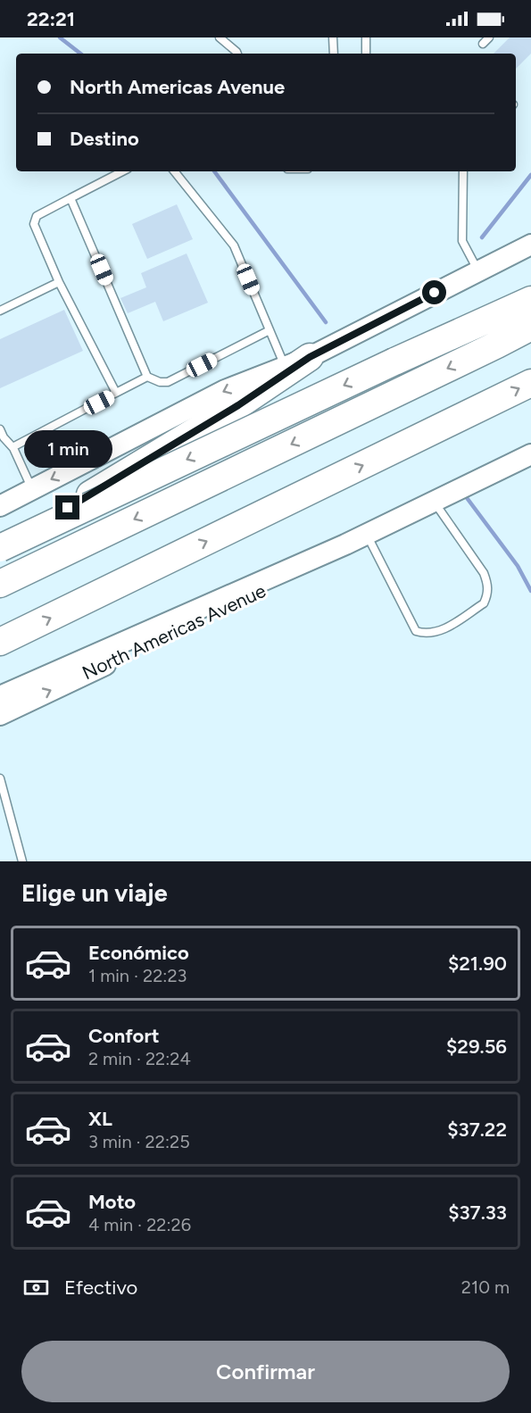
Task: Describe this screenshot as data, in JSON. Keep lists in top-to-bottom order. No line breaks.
{"streets":{"main road":["North Americas Avenue"]},"page":{"status":"22:21","banner":["North Americas Avenue","Destino"],"bubble":"1 min","heading":"Elige un viaje","list":[{"name":"Económico","note":"1 min · 22:23","value":"$21.90"},{"name":"Confort","note":"2 min · 22:24","value":"$29.56"},{"name":"XL","note":"3 min · 22:25","value":"$37.22"},{"name":"Moto","note":"4 min · 22:26","value":"$37.33"}],"pay":["Efectivo","210 m"],"buttons":"Confirmar"}}
